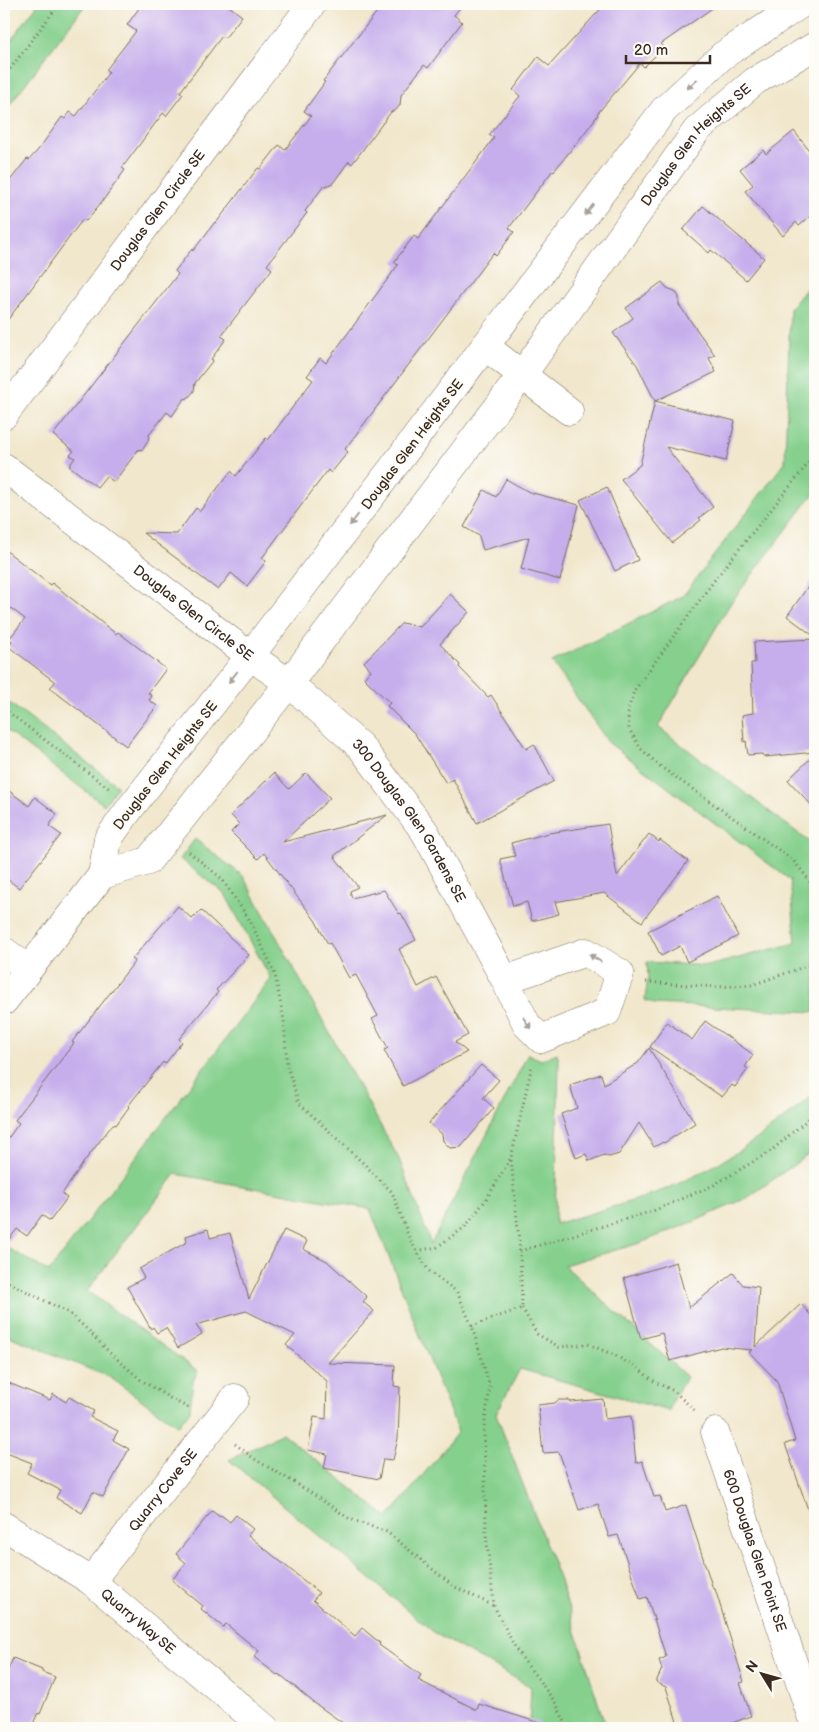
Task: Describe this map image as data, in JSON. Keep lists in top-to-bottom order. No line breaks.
{"streets":{"street":["Douglas Glen Heights SE","Douglas Glen Circle SE","300 Douglas Glen Gardens SE","Quarry Cove SE","600 Douglas Glen Point SE","Quarry Way SE"]},"crossings":[["Douglas Glen Heights SE","Douglas Glen Circle SE"],["Douglas Glen Heights SE","300 Douglas Glen Gardens SE"],["Douglas Glen Circle SE","300 Douglas Glen Gardens SE"],["Quarry Cove SE","Quarry Way SE"]],"scale_bar":"20 m","north":"top left"}
